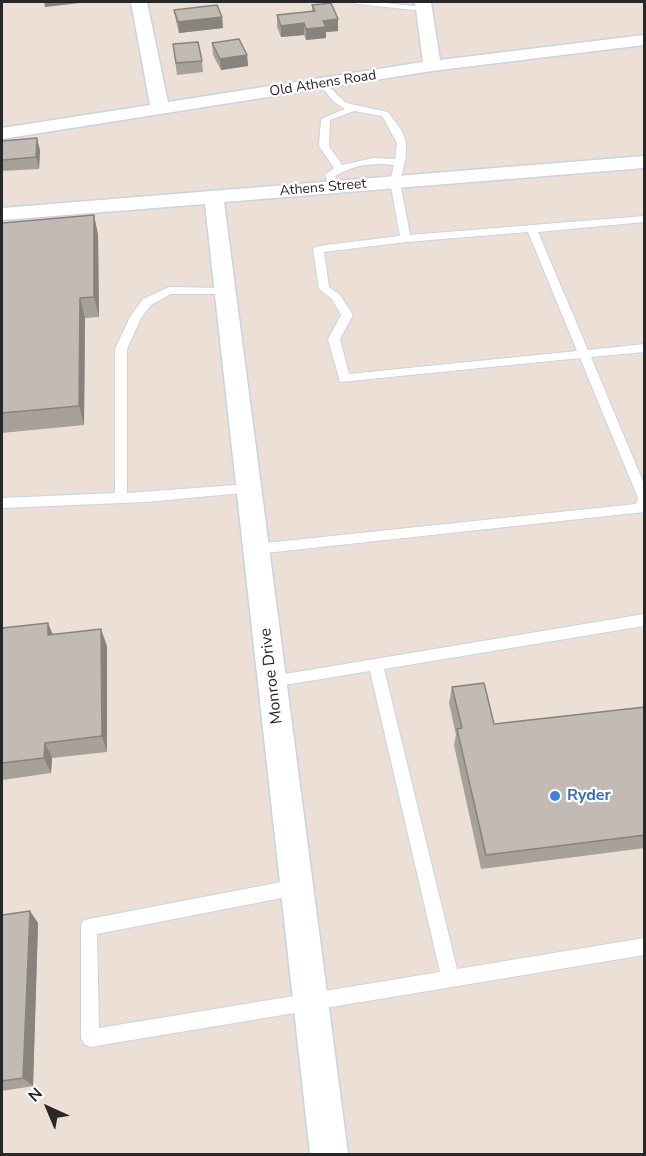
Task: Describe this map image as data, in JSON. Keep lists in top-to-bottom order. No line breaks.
{"streets":{"street":["Old Athens Road","Athens Street","Monroe Drive"]},"crossings":[["Athens Street","Monroe Drive"]],"places":["Ryder"],"north":"top left"}
